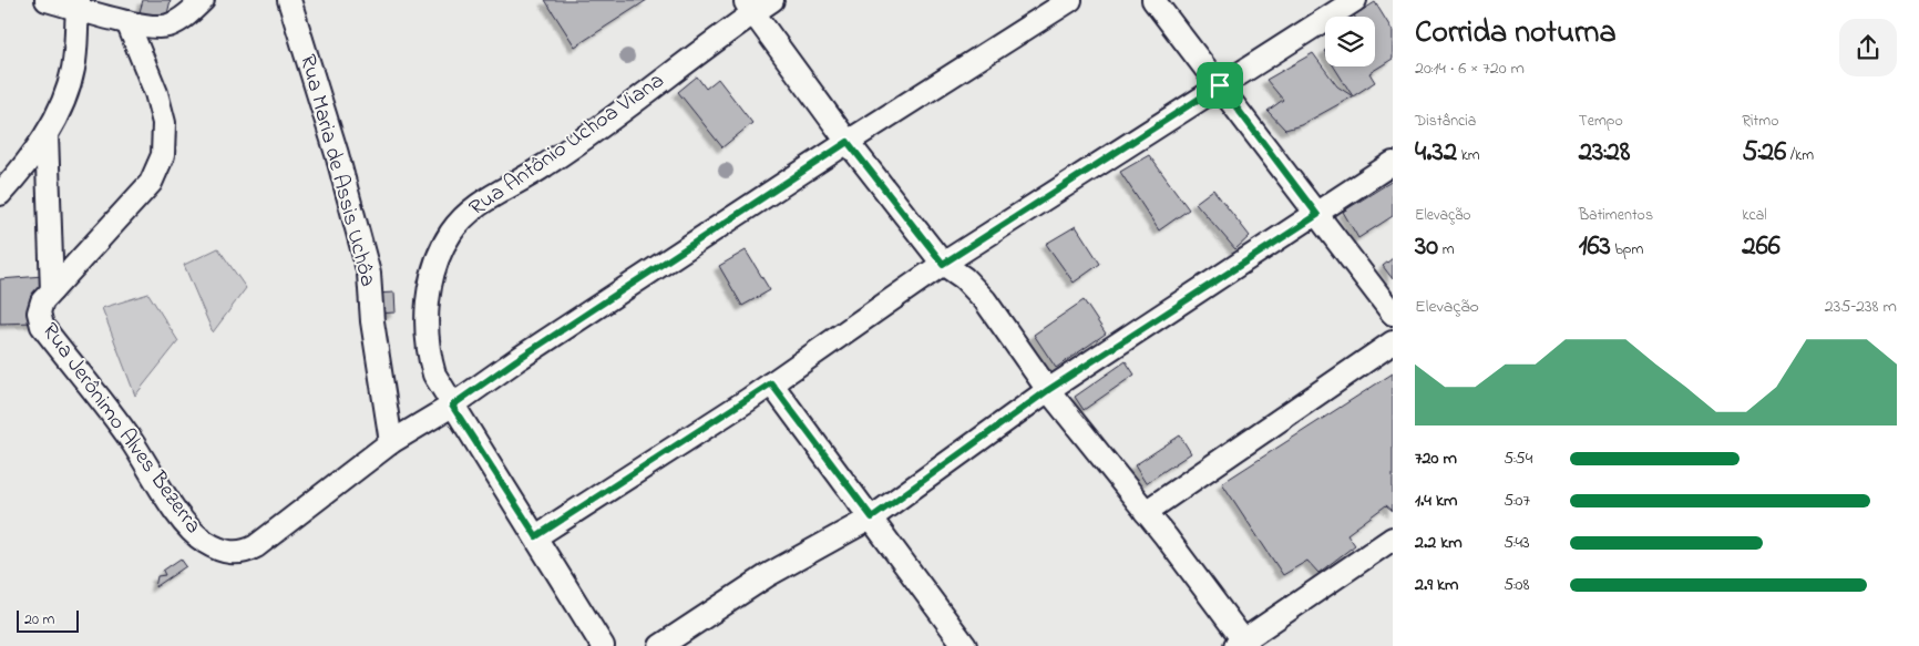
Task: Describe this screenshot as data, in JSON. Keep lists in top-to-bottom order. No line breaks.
{"streets":{"street":["Rua Antônio Uchoa Viana","Rua Maria de Assis Uchôa","Rua Jerônimo Alves Bezerra"]},"crossings":[["Rua Maria de Assis Uchôa","Rua Jerônimo Alves Bezerra"]],"scale_bar":"20 m","page":{"heading":["Corrida noturna","20:14 · 6 × 720 m"],"stats":[["Distância","4.32 km"],["Tempo","23:28"],["Ritmo","5:26 /km"],["Elevação","30 m"],["Batimentos","163 bpm"],["kcal","266"]],"chart":["Elevação","235–238 m"],"list":[{"name":"720 m","note":"5:54"},{"name":"1.4 km","note":"5:07"},{"name":"2.2 km","note":"5:43"},{"name":"2.9 km","note":"5:08"}],"scale":"20 m"}}
